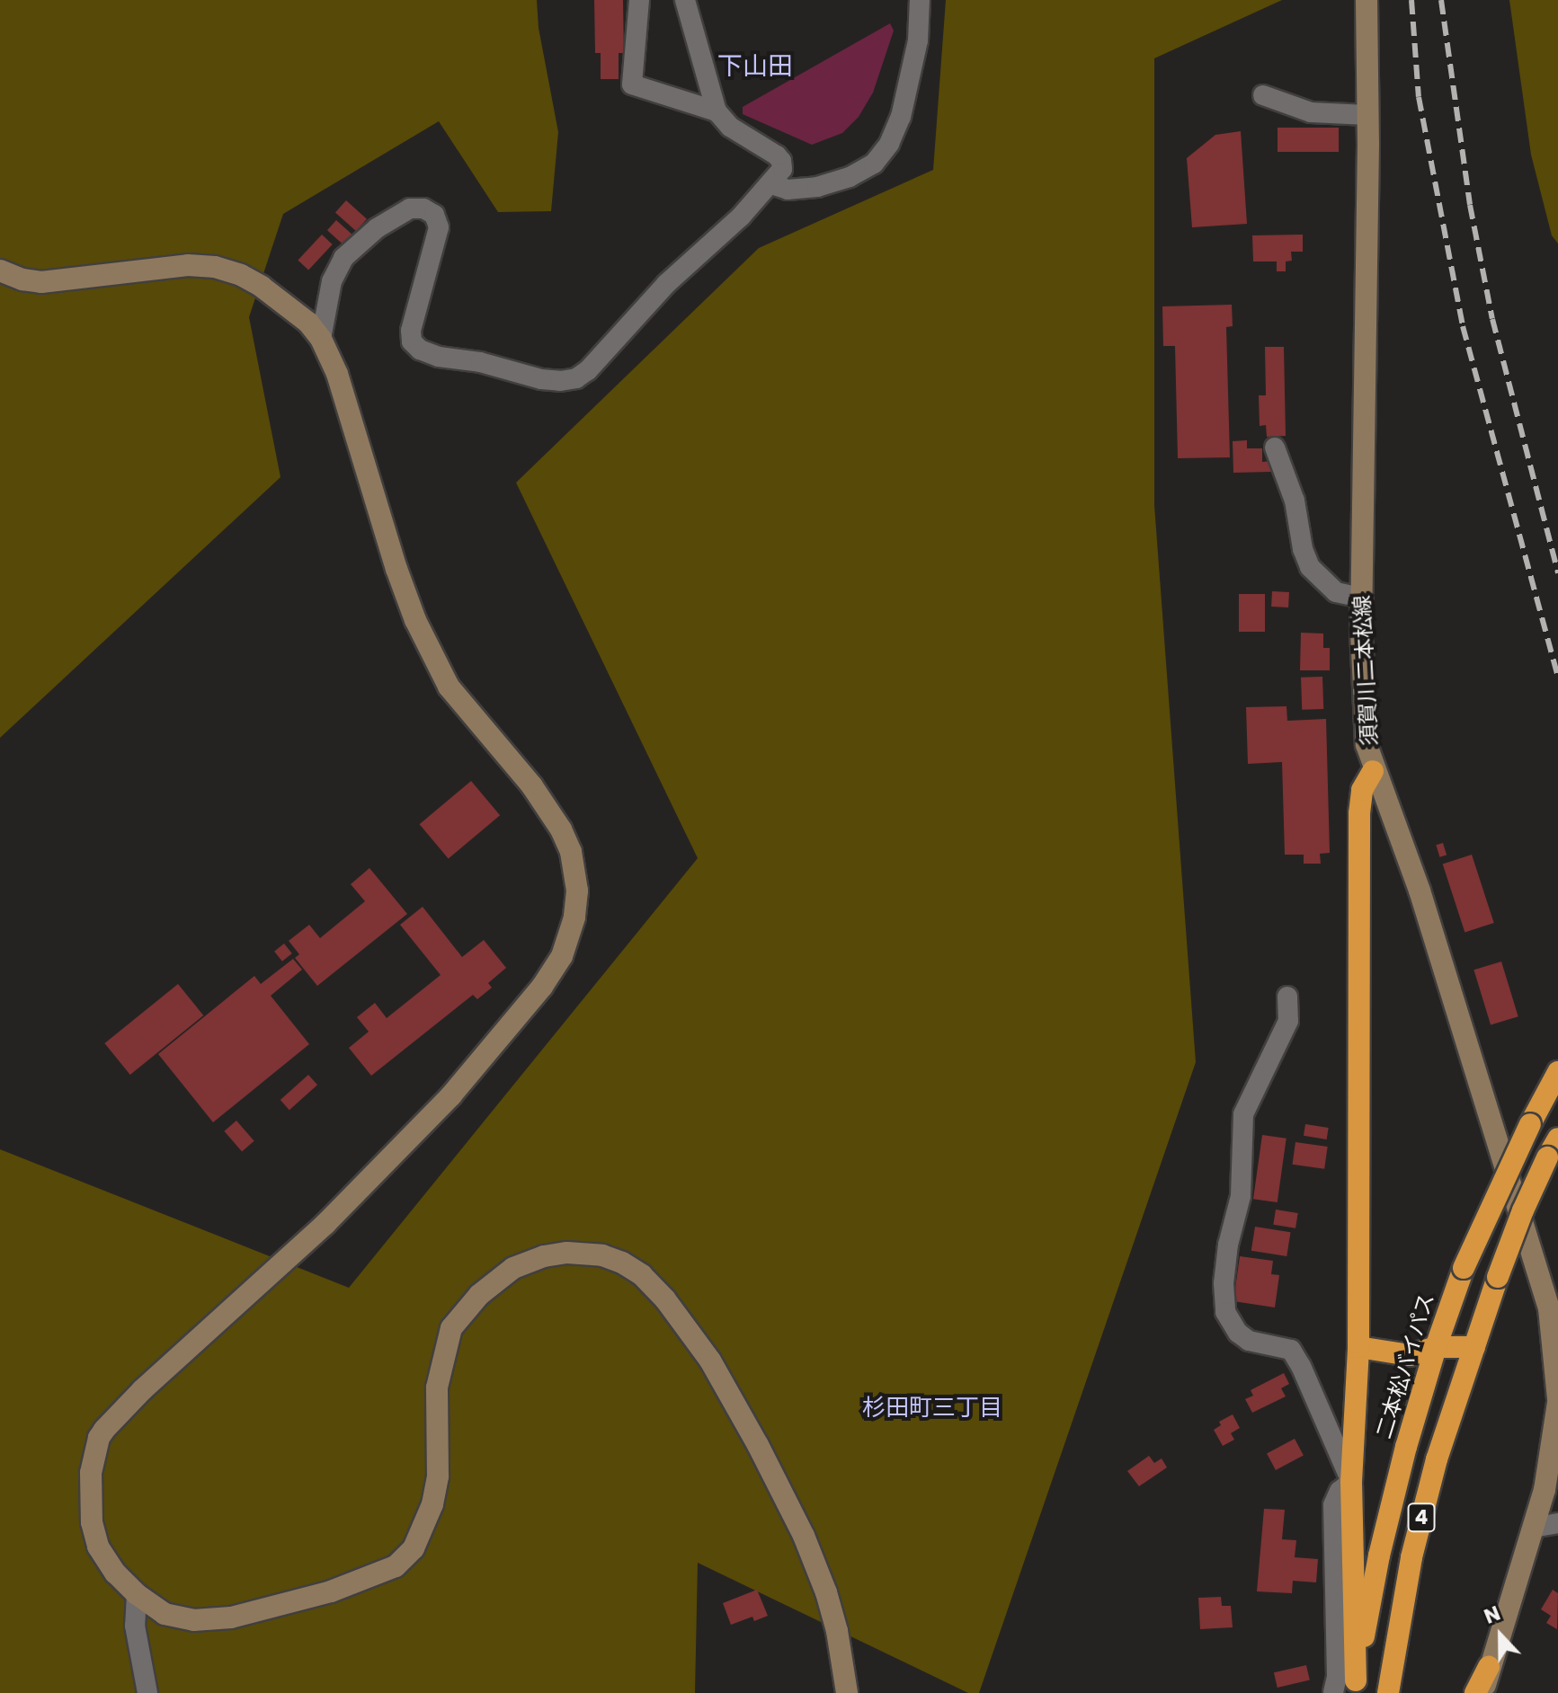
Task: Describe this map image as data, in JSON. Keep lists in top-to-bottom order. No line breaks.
{"streets":{"highway":["二本松バイパス","4"],"street":["須賀川二本松線"]},"districts":["下山田","杉田町三丁目"],"north":"top"}
